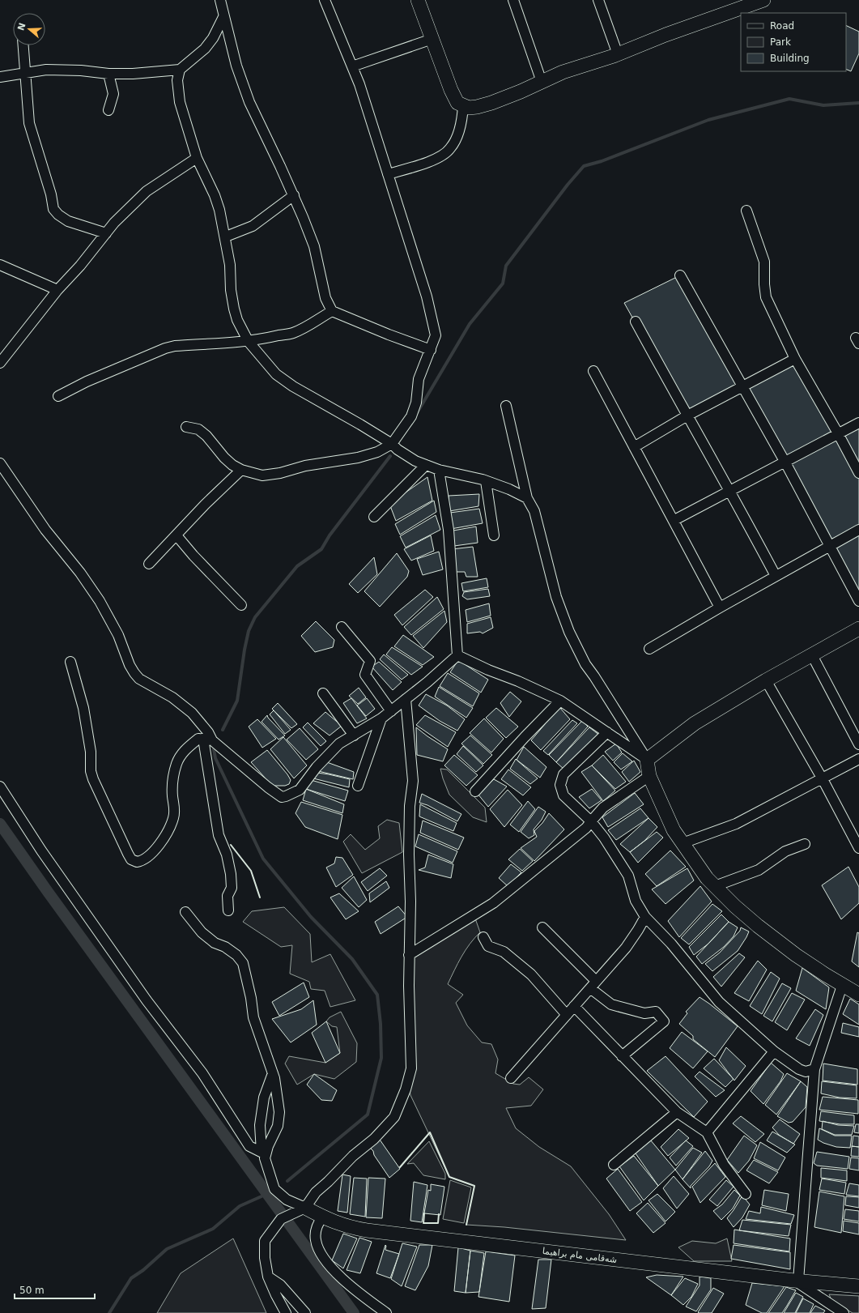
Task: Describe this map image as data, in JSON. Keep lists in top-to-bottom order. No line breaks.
{"streets":{"street":["شەقامی مام براهیما"]},"legend":["Road","Park","Building"],"scale_bar":"50 m","north":"left"}
